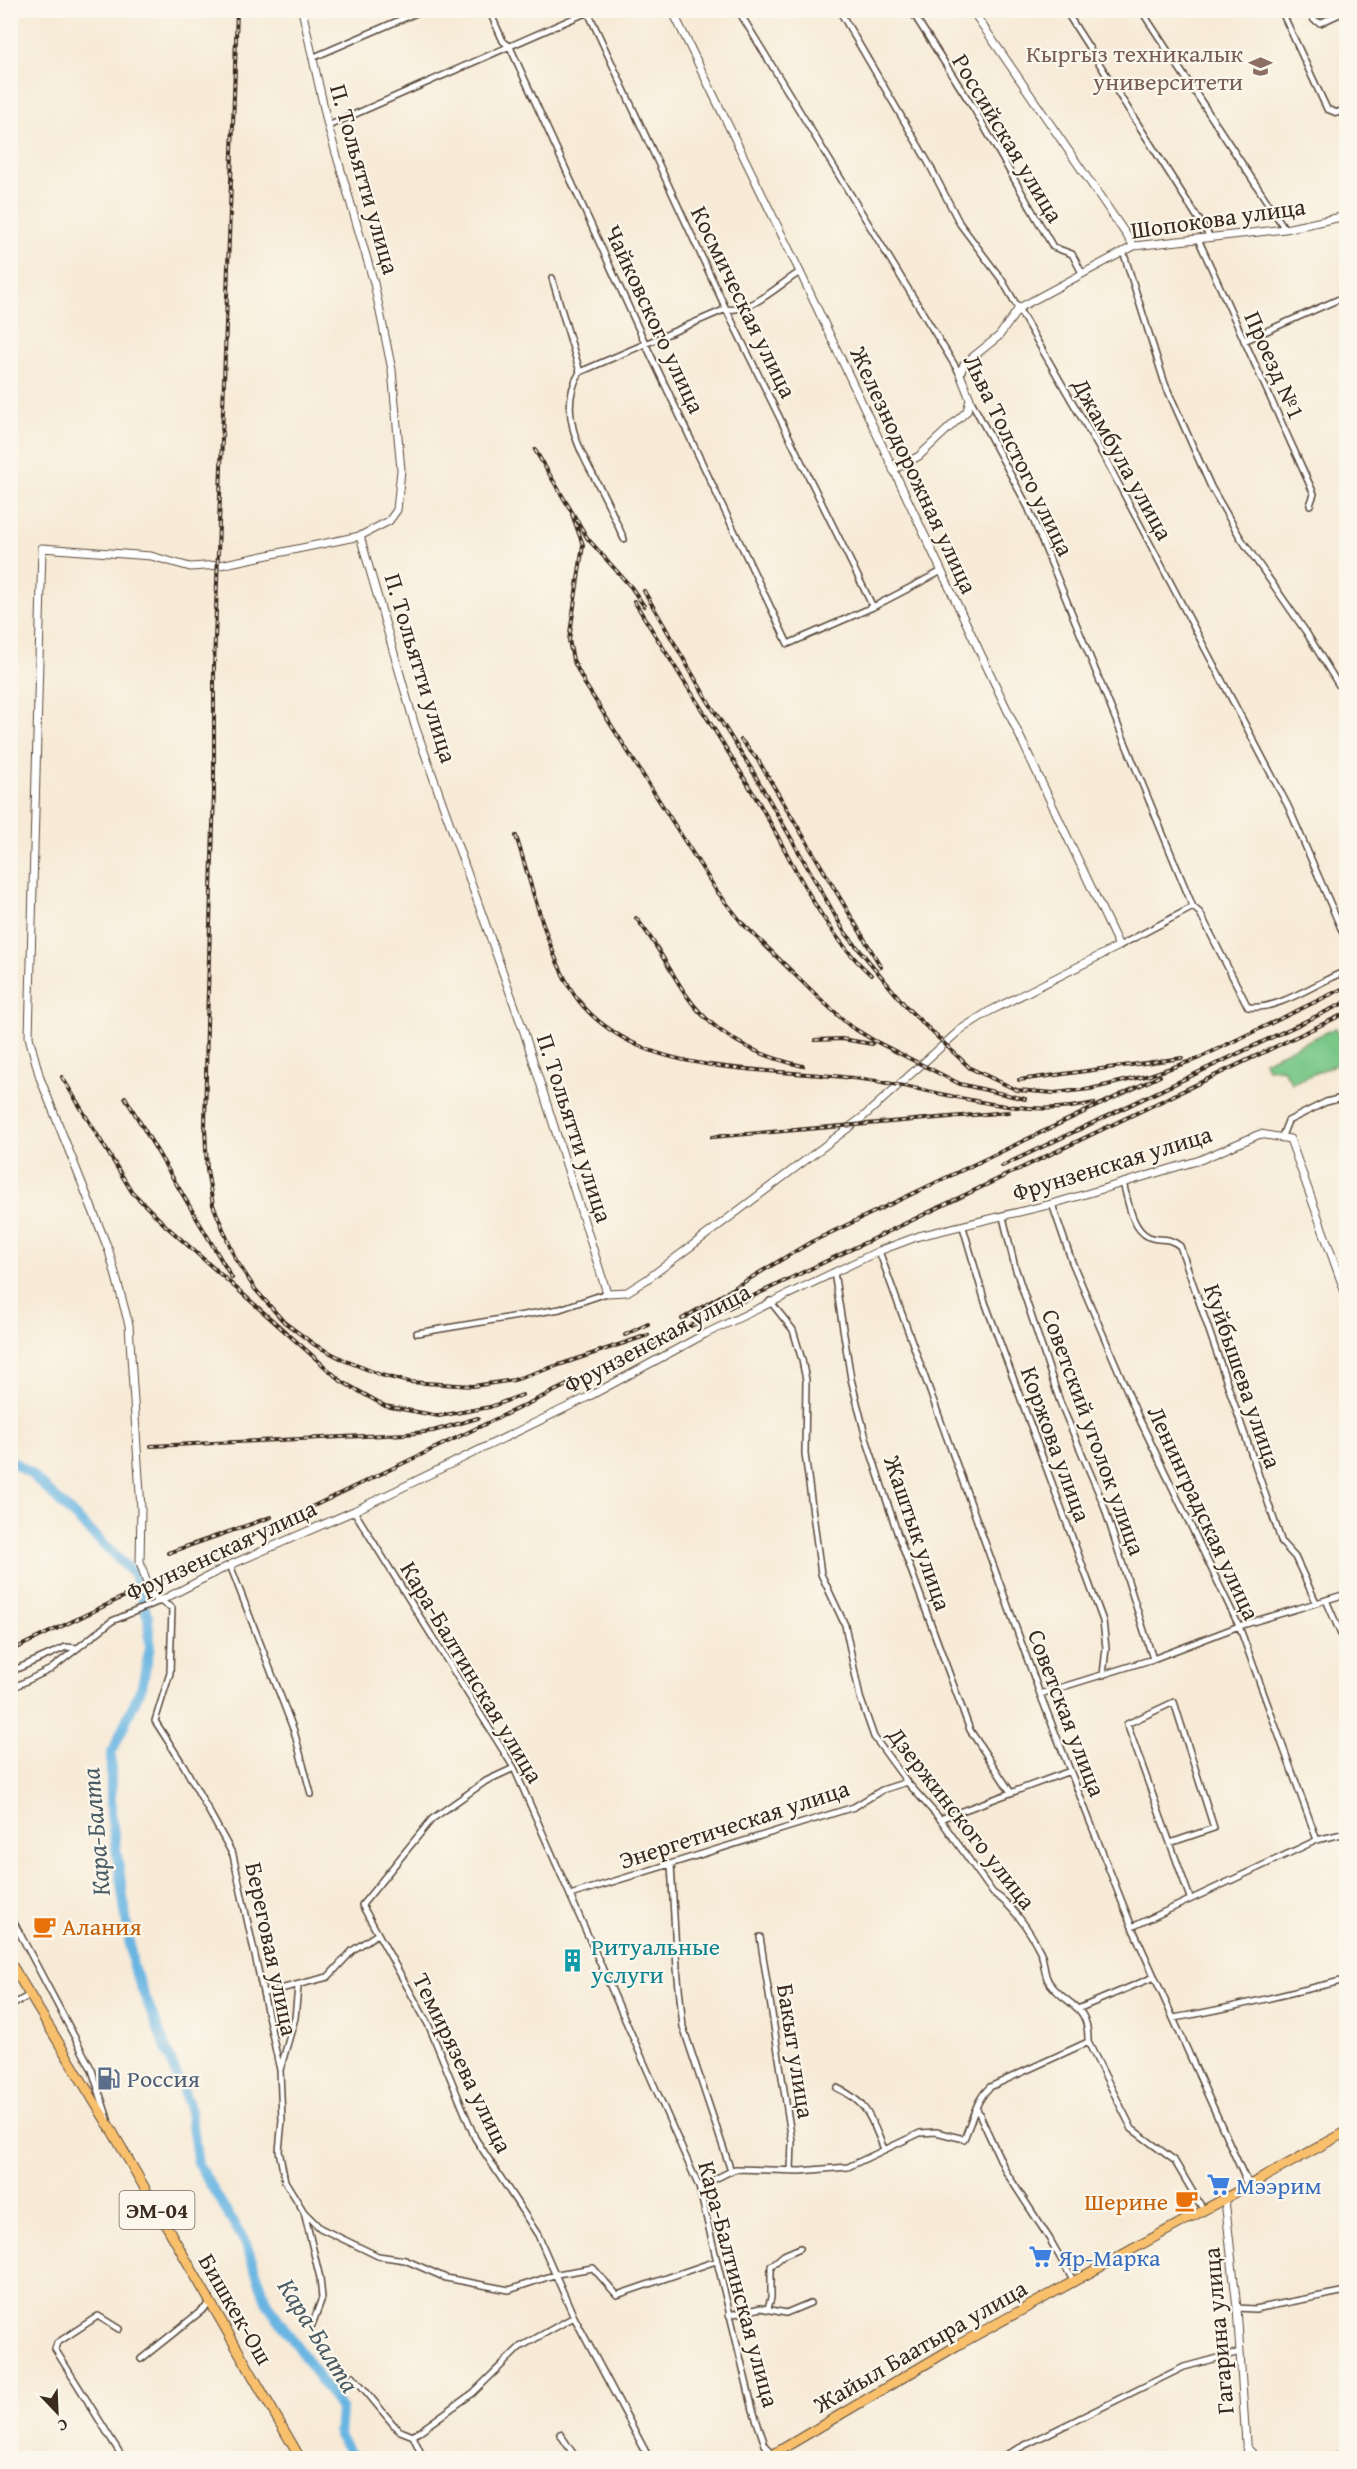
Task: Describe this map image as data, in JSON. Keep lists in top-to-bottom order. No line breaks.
{"streets":{"highway":["ЭМ-04","Бишкек-Ош","Жайыл Баатыра улица"],"street":["Российская улица","П. Тольятти улица","Шопокова улица","Космическая улица","Чайковского улица","Проезд №1","Льва Толстого улица","Джамбула улица","Железнодорожная улица","Фрунзенская улица","Куйбышева улица","Советский уголок улица","Коржова улица","Ленинградская улица","Жаштык улица","Кара-Балтинская улица","Советская улица","Дзержинского улица","Энергетическая улица","Береговая улица","Бакыт улица","Темирязева улица","Гагарина улица"]},"crossings":[["Российская улица","Шопокова улица"],["Шопокова улица","Проезд №1"],["Шопокова улица","Льва Толстого улица"],["Шопокова улица","Джамбула улица"],["Космическая улица","Чайковского улица"],["Фрунзенская улица","Куйбышева улица"],["Фрунзенская улица","Советский уголок улица"],["Фрунзенская улица","Коржова улица"],["Фрунзенская улица","Ленинградская улица"],["Фрунзенская улица","Жаштык улица"],["Фрунзенская улица","Кара-Балтинская улица"],["Фрунзенская улица","Советская улица"],["Фрунзенская улица","Дзержинского улица"],["Фрунзенская улица","Береговая улица"],["Кара-Балтинская улица","Энергетическая улица"],["Кара-Балтинская улица","Темирязева улица"],["Кара-Балтинская улица","Жайыл Баатыра улица"],["Советская улица","Жайыл Баатыра улица"],["Дзержинского улица","Энергетическая улица"],["Гагарина улица","Жайыл Баатыра улица"]],"water":["Кара-Балта"],"places":{"school or university":["Кыргыз техникалык университети"],"cafe":["Алания","Шерине"],"building":["Ритуальные услуги"],"fuel station":["Россия"],"supermarket":["Мээрим","Яр-Марка"]},"north":"bottom right"}
